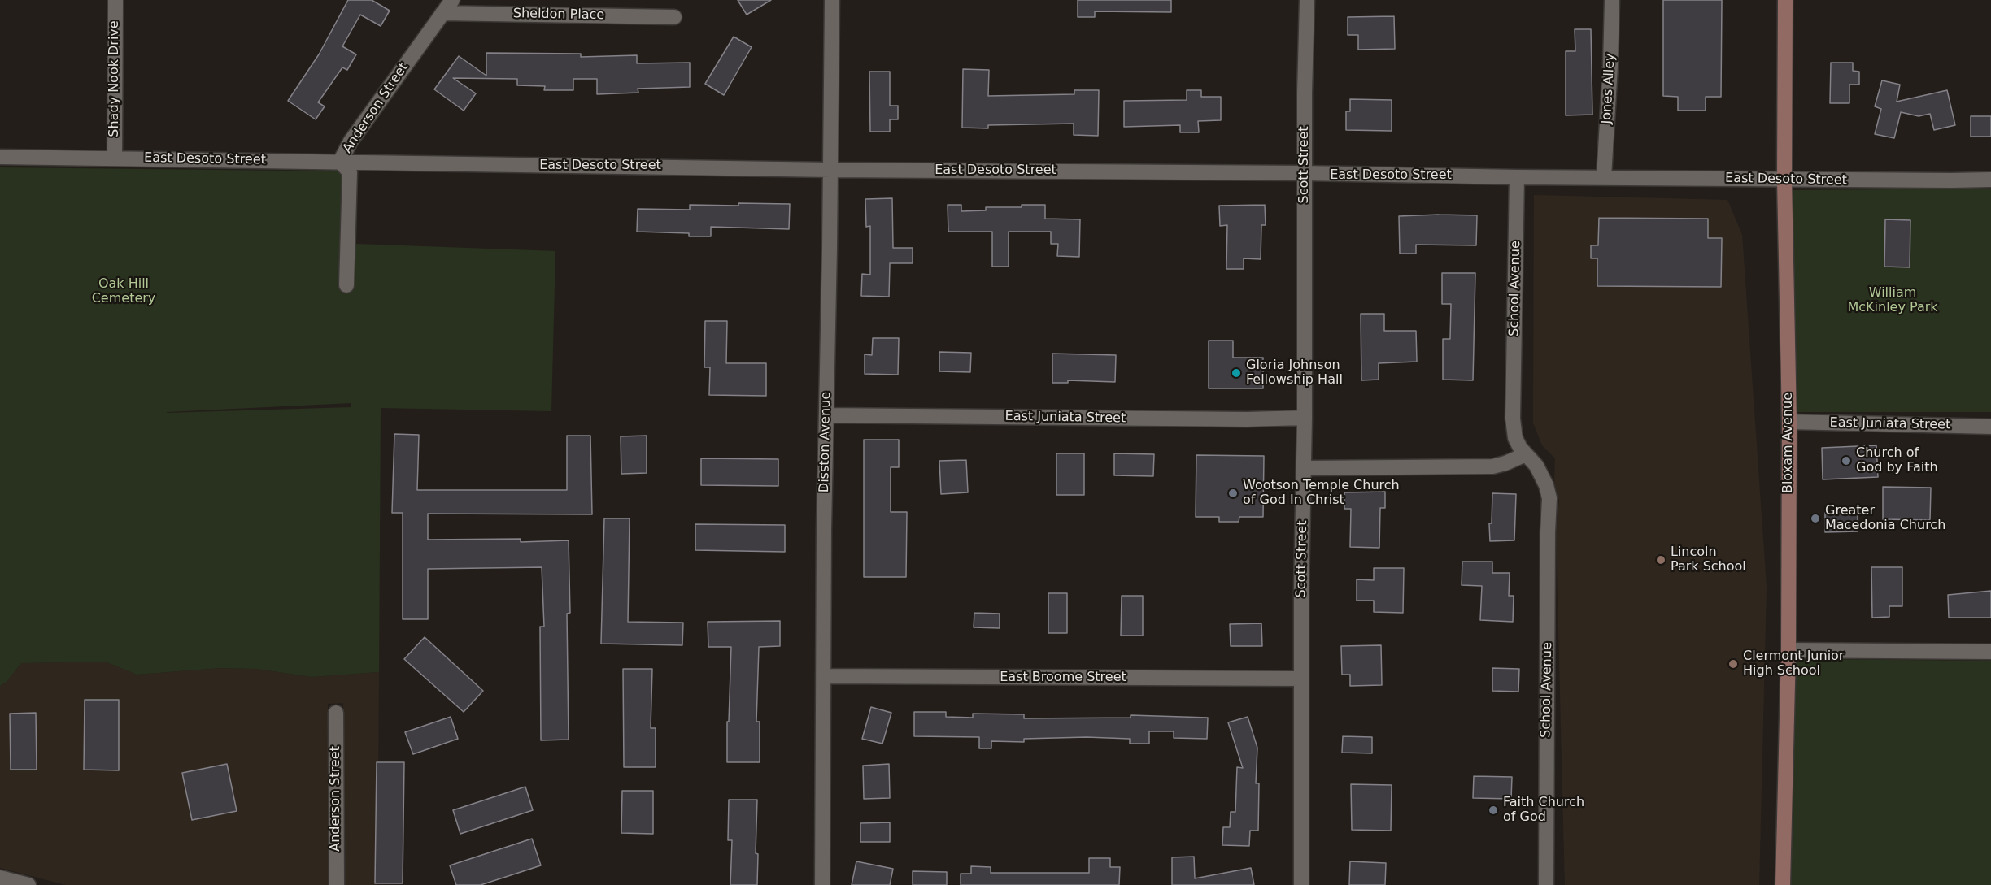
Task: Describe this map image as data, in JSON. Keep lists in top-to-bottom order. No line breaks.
{"streets":{"street":["Sheldon Place","Shady Nook Drive","Jones Alley","Anderson Street","East Desoto Street","Scott Street","School Avenue","East Juniata Street","Disston Avenue","Bloxam Avenue","East Broome Street"]},"crossings":[["Sheldon Place","Anderson Street"],["Shady Nook Drive","East Desoto Street"],["Jones Alley","East Desoto Street"],["Anderson Street","East Desoto Street"],["East Desoto Street","Scott Street"],["East Desoto Street","School Avenue"],["East Desoto Street","Disston Avenue"],["East Desoto Street","Bloxam Avenue"],["Scott Street","East Juniata Street"],["Scott Street","East Broome Street"],["East Juniata Street","Disston Avenue"],["East Juniata Street","Bloxam Avenue"],["Disston Avenue","East Broome Street"]],"parks":["Oak Hill Cemetery","William McKinley Park"],"places":["Gloria Johnson Fellowship Hall","Church of God by Faith","Wootson Temple Church of God In Christ","Greater Macedonia Church","Lincoln Park School","Clermont Junior High School","Faith Church of God"]}
